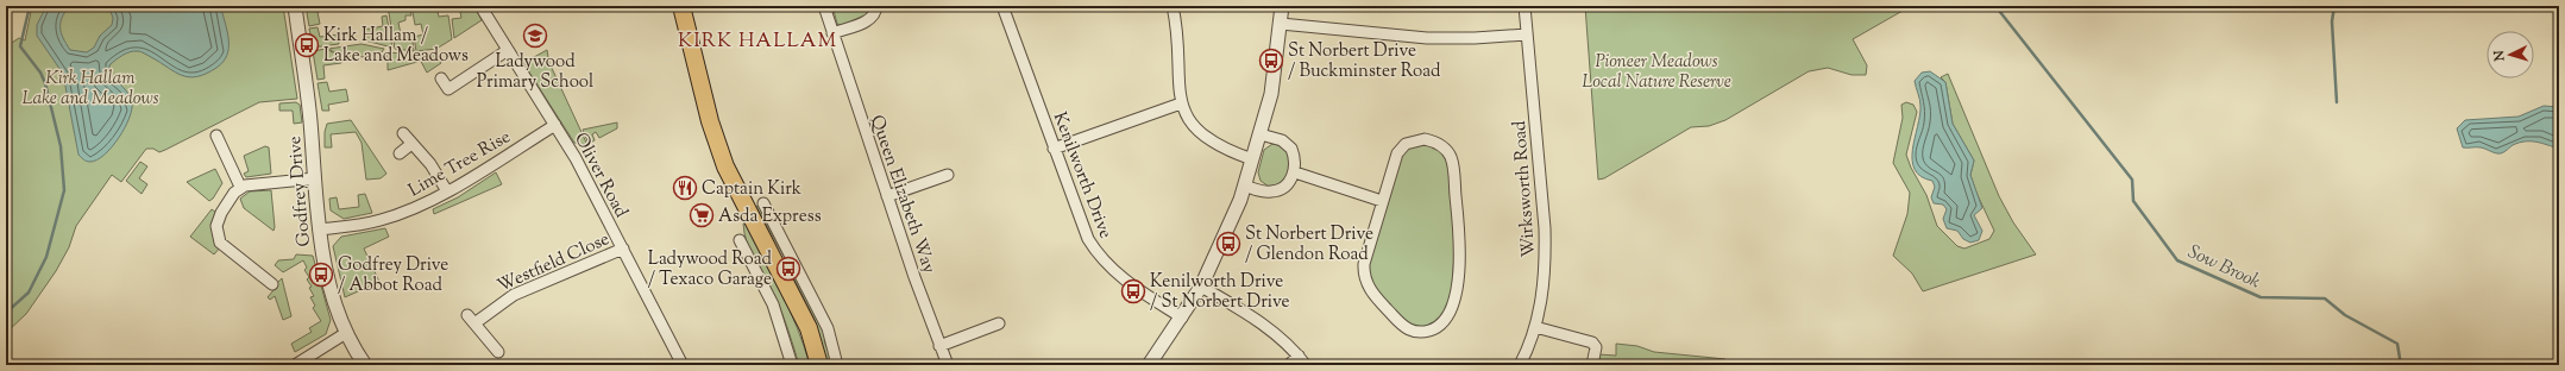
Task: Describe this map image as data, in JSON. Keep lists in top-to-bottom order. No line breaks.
{"streets":{"street":["Lime Tree Rise","Oliver Road","Kenilworth Drive","Wirksworth Road","Godfrey Drive","Queen Elizabeth Way","Westfield Close"]},"crossings":[["Lime Tree Rise","Oliver Road"],["Lime Tree Rise","Godfrey Drive"],["Oliver Road","Westfield Close"]],"districts":["KIRK HALLAM"],"water":["Sow Brook"],"parks":["Pioneer Meadows Local Nature Reserve","Kirk Hallam Lake and Meadows"],"places":{"school or university":["Ladywood Primary School"],"bus stop":["Kirk Hallam / Lake and Meadows","St Norbert Drive / Buckminster Road","St Norbert Drive / Glendon Road","Ladywood Road / Texaco Garage","Godfrey Drive / Abbot Road","Kenilworth Drive / St Norbert Drive"],"restaurant":["Captain Kirk"],"supermarket":["Asda Express"]},"north":"left"}
